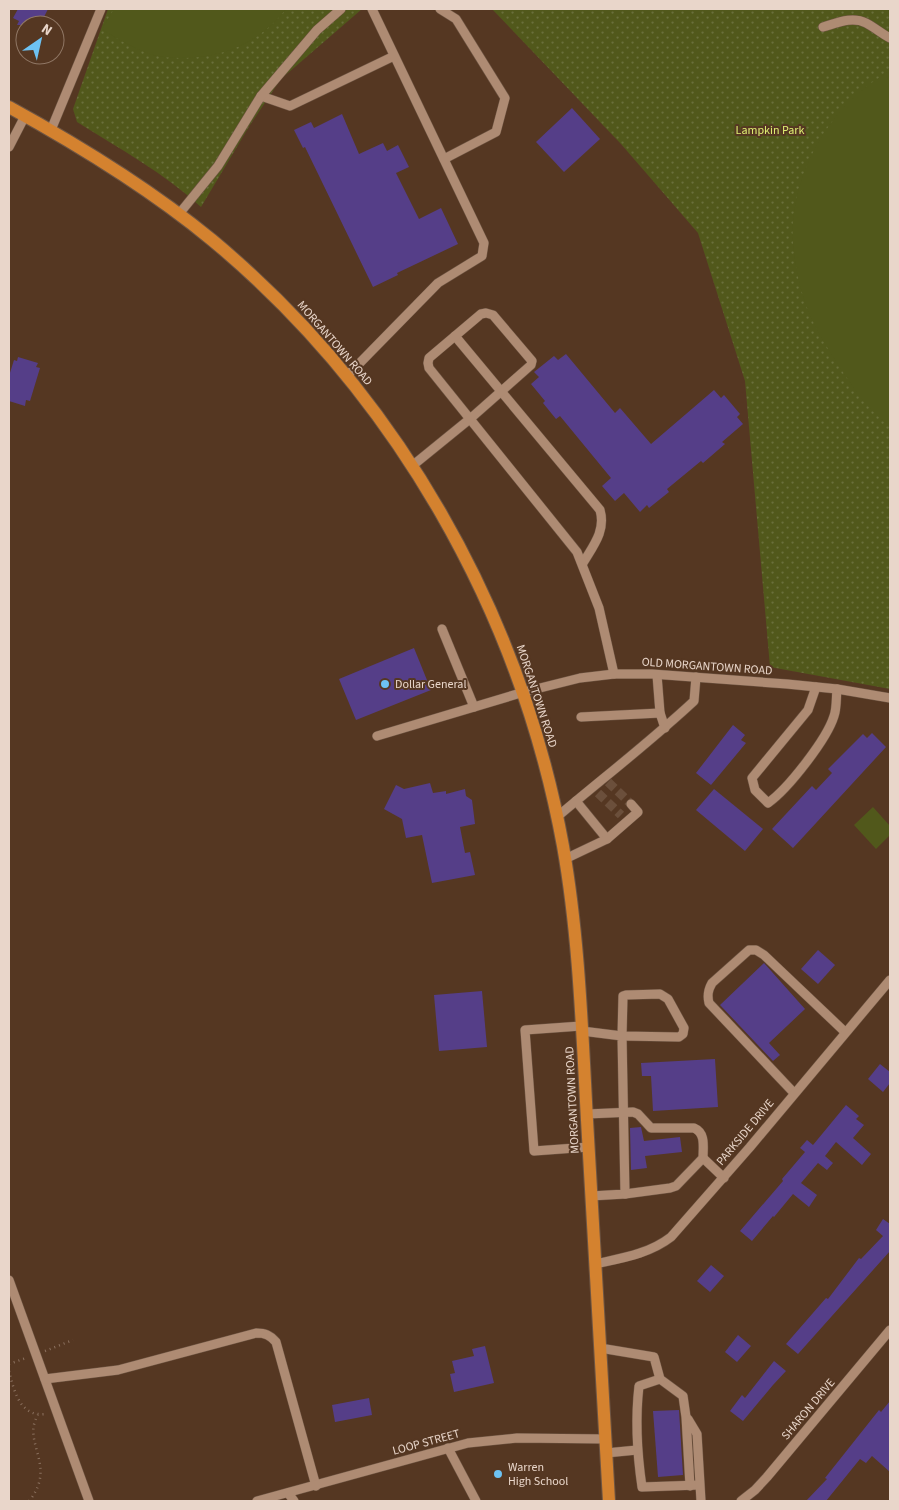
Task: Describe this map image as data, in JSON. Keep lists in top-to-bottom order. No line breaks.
{"streets":{"main road":["MORGANTOWN ROAD"],"street":["OLD MORGANTOWN ROAD","PARKSIDE DRIVE","SHARON DRIVE","LOOP STREET"]},"crossings":[["MORGANTOWN ROAD","OLD MORGANTOWN ROAD"],["MORGANTOWN ROAD","PARKSIDE DRIVE"],["MORGANTOWN ROAD","LOOP STREET"]],"parks":["Lampkin Park"],"places":["Dollar General","Warren High School"],"north":"top right"}
